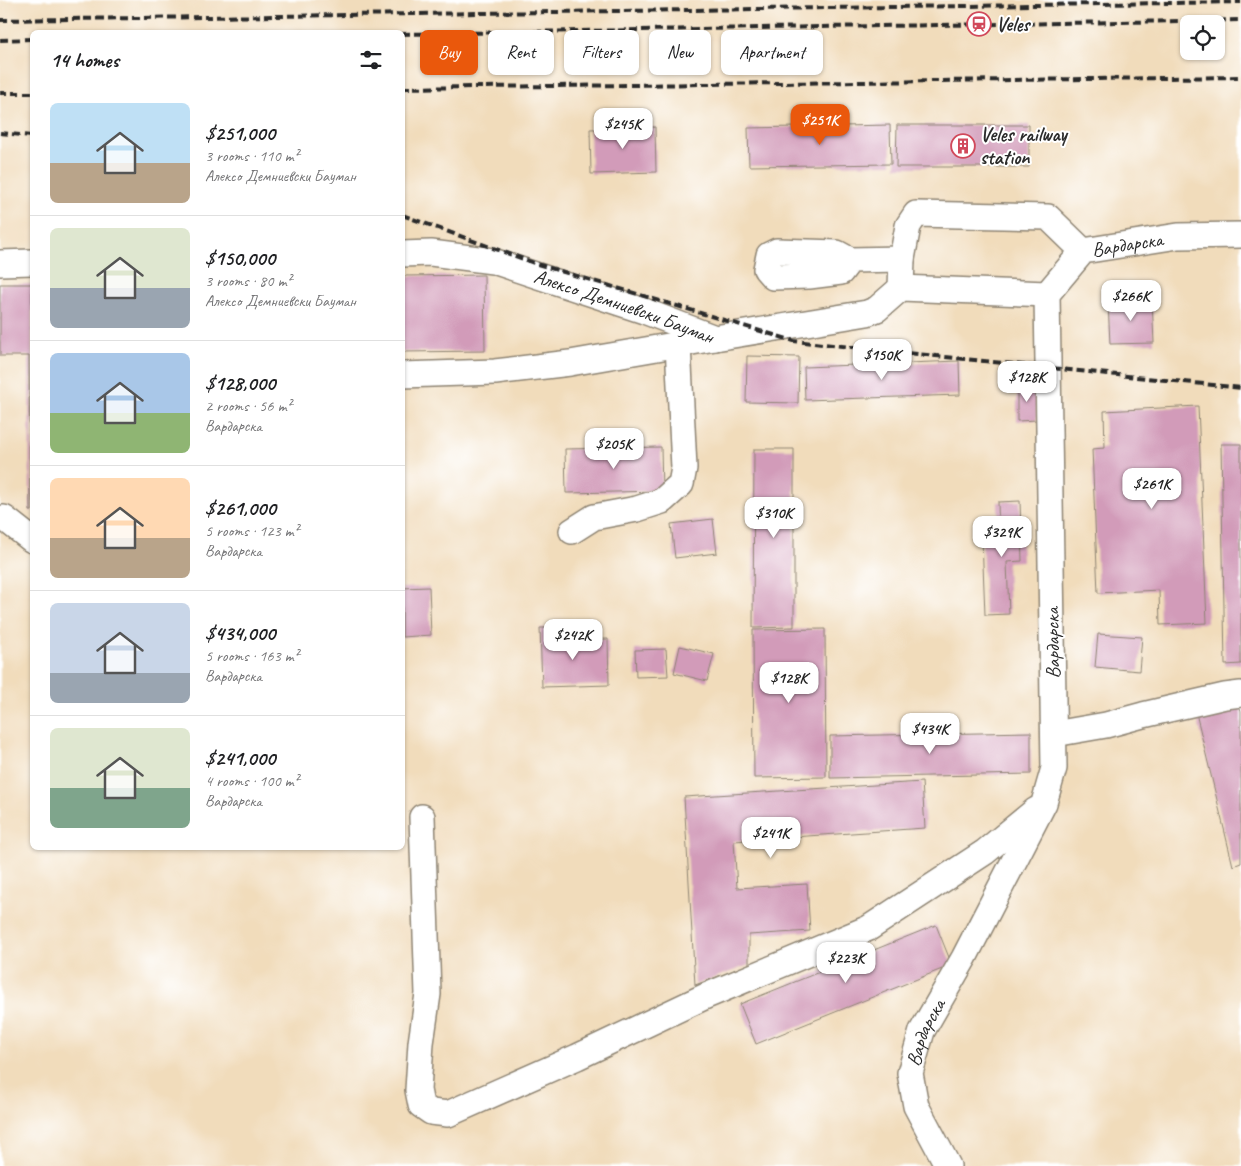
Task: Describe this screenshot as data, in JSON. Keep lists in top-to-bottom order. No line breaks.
{"streets":{"street":["Вардарска","Алексо Демниевски Бауман"]},"places":{"station":["Veles"],"building":["Veles railway station"]},"page":{"chip":["Buy","Rent","Filters","New","Apartment"],"heading":"14 homes","list":[{"name":"$251,000","note":"3 rooms · 110 m² · Алексо Демниевски Бауман"},{"name":"$150,000","note":"3 rooms · 80 m² · Алексо Демниевски Бауман"},{"name":"$128,000","note":"2 rooms · 56 m² · Вардарска"},{"name":"$261,000","note":"5 rooms · 123 m² · Вардарска"},{"name":"$434,000","note":"5 rooms · 163 m² · Вардарска"},{"name":"$241,000","note":"4 rooms · 100 m² · Вардарска"}],"price":["$251K","$245K","$266K","$150K","$128K","$205K","$261K","$310K","$329K","$242K","$128K","$434K","$241K","$223K"]}}
